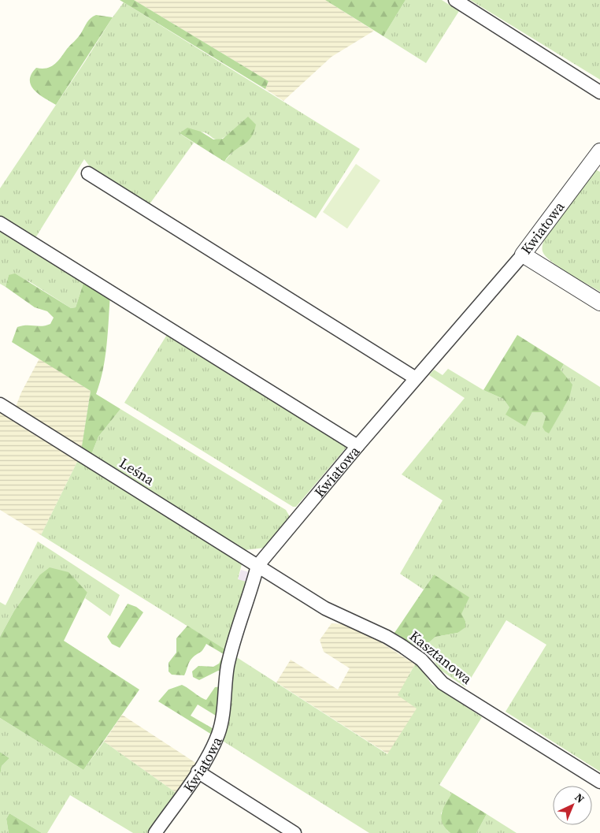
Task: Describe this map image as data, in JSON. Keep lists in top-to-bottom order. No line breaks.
{"streets":{"street":["Kwiatowa","Leśna","Kasztanowa"]},"crossings":[["Kwiatowa","Leśna"],["Kwiatowa","Kasztanowa"],["Leśna","Kasztanowa"]],"north":"top right"}
